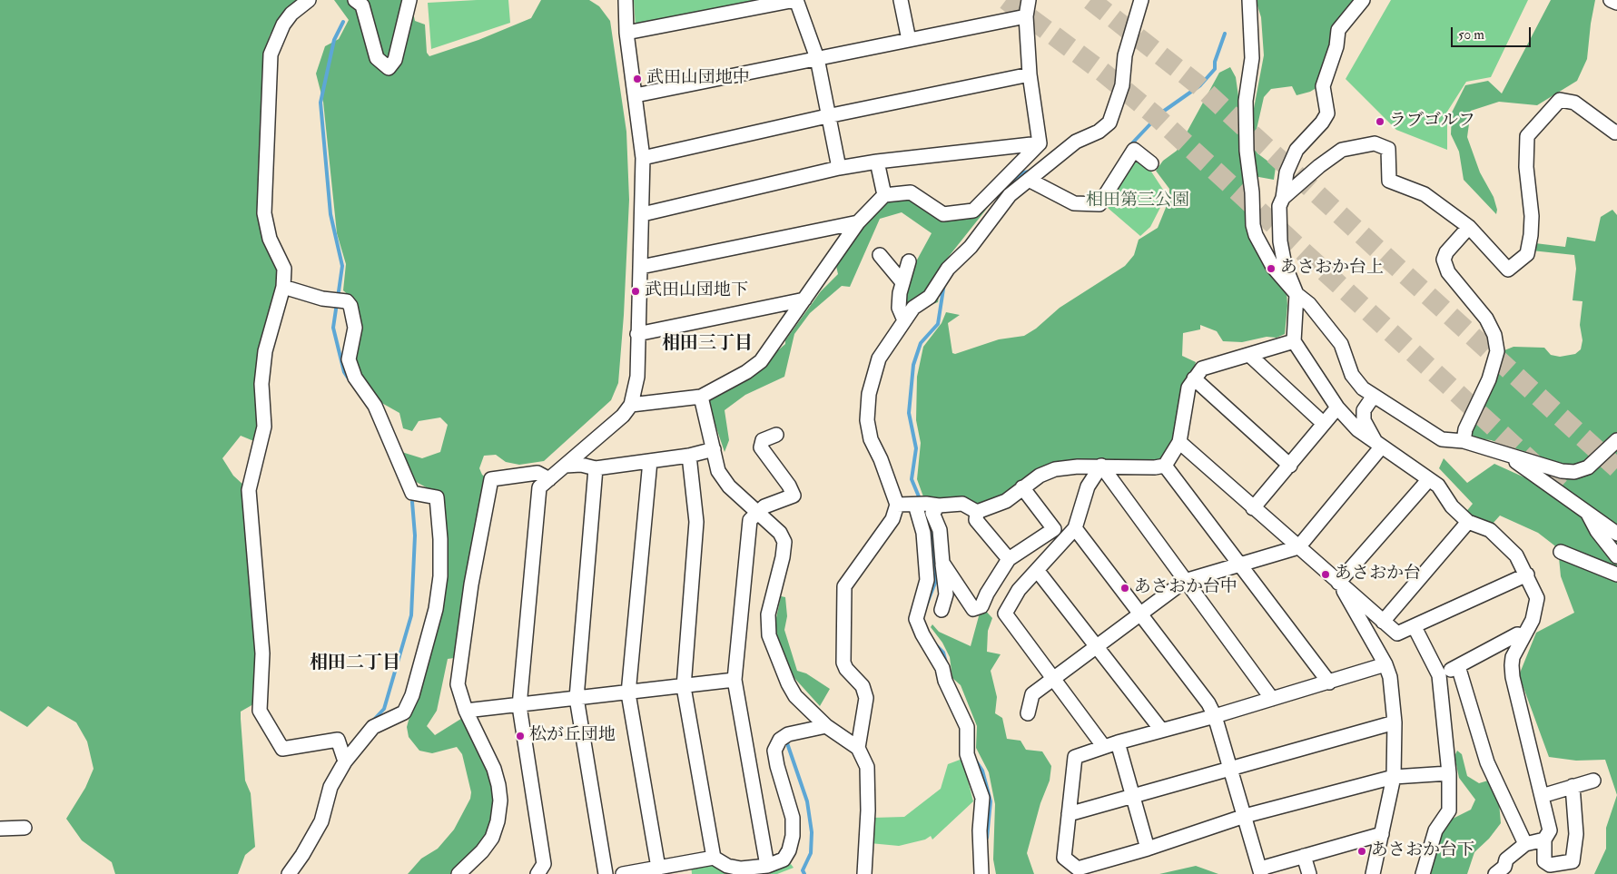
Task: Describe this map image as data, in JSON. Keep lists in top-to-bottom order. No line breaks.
{"districts":["相田三丁目","相田二丁目"],"parks":["相田第三公園"],"places":["武田山団地中","ラブゴルフ","あさおか台上","武田山団地下","あさおか台","あさおか台中","松が丘団地","あさおか台下"],"scale_bar":"50 m"}
